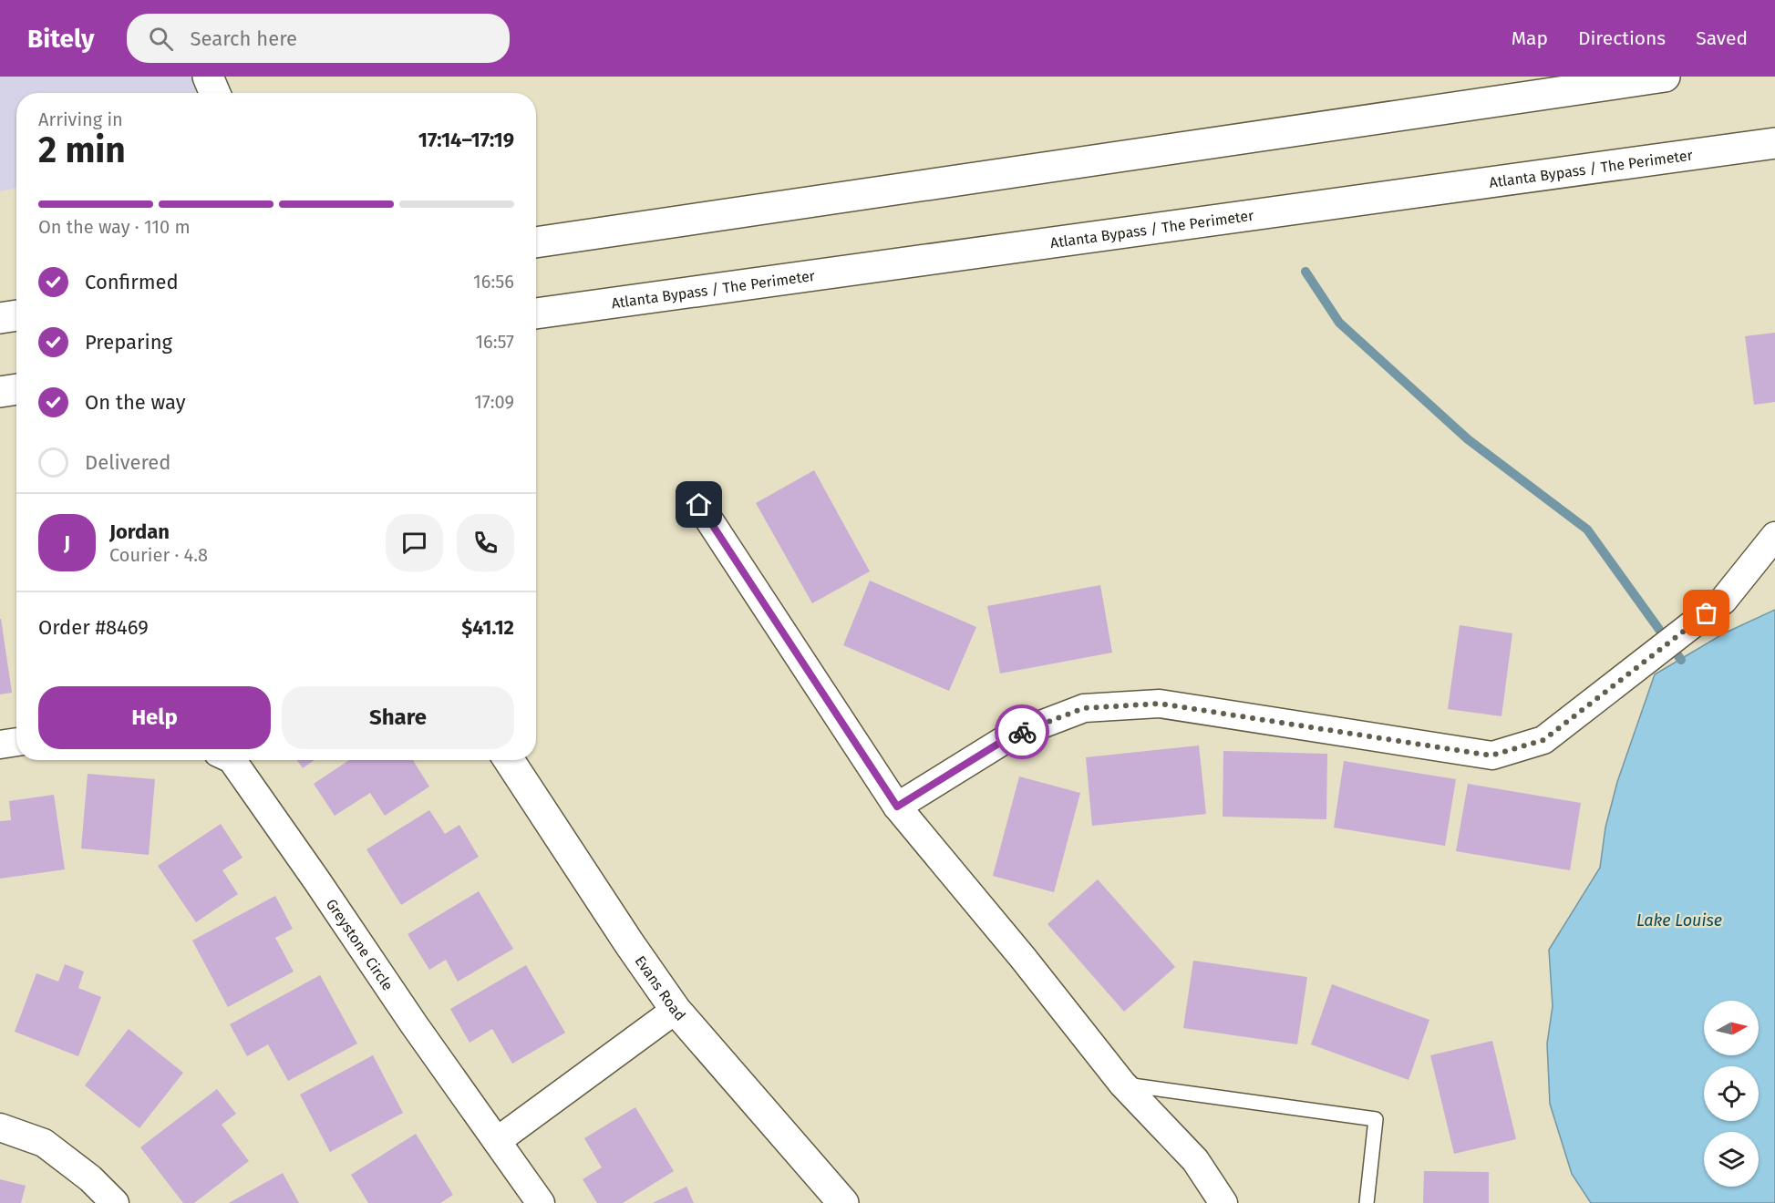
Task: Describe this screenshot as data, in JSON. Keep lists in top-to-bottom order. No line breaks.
{"streets":{"main road":["Atlanta Bypass / The Perimeter","Evans Road"],"street":["Greystone Circle"]},"water":["Lake Louise"],"north":"right","page":{"header":"Bitely","search":"Search here","nav":["Map","Directions","Saved"],"heading":["2 min","Arriving in","17:14–17:19"],"panel":["Jordan","Courier · 4.8","Order #8469","$41.12"],"bar":"On the way · 110 m","list":[["Confirmed","16:56"],["Preparing","16:57"],["On the way","17:09"],"Delivered"],"round":"J","buttons":["Help","Share"]}}
